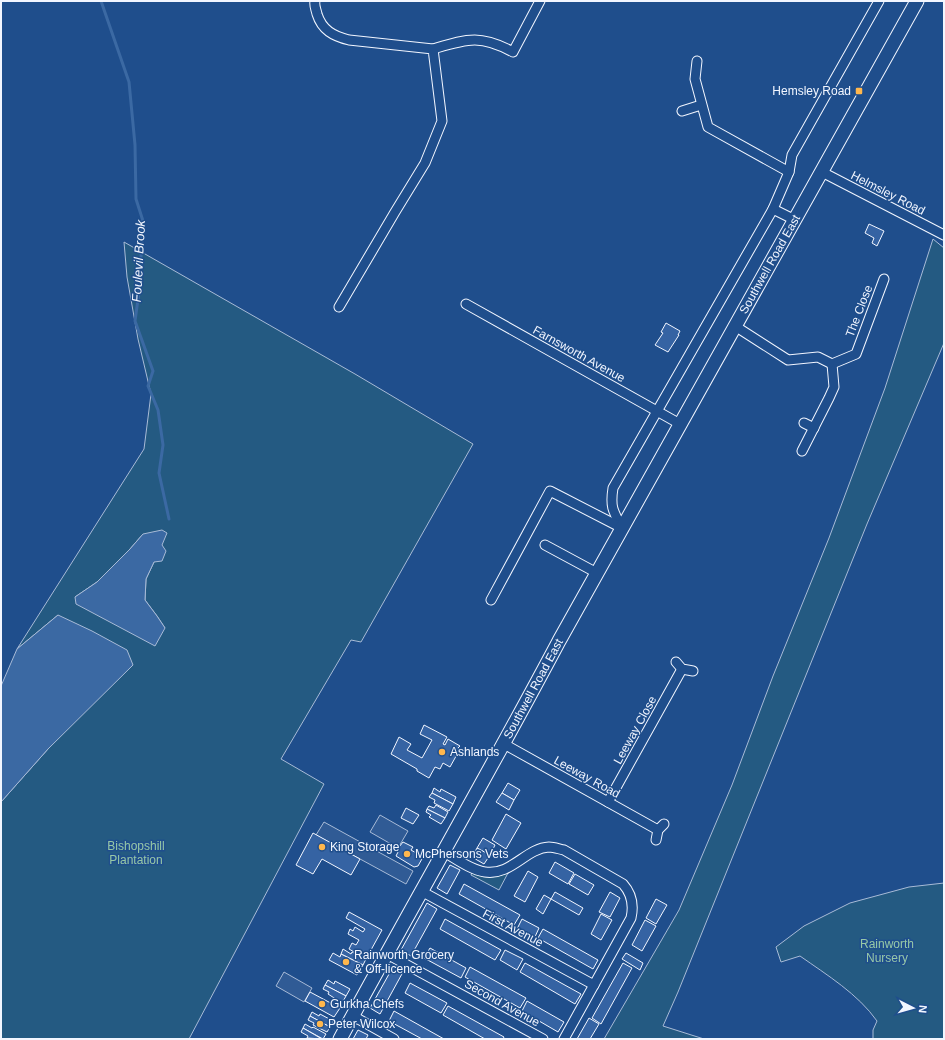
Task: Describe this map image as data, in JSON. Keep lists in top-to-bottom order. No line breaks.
{"streets":{"main road":["Southwell Road East"],"street":["Helmsley Road","The Close","Farnsworth Avenue","Leeway Close","Leeway Road","First Avenue","Second Avenue"]},"crossings":[["Helmsley Road","Southwell Road East"],["Southwell Road East","Farnsworth Avenue"],["Southwell Road East","Leeway Road"],["Southwell Road East","First Avenue"],["Southwell Road East","Second Avenue"],["Leeway Close","Leeway Road"]],"water":["Foulevil Brook"],"parks":["Bishopshill Plantation","Rainworth Nursery"],"places":{"transit":["Hemsley Road"],"other":["Ashlands","King Storage","McPhersons Vets","Rainworth Grocery & Off-licence","Gurkha Chefs","Peter Wilcox"]},"north":"right"}
